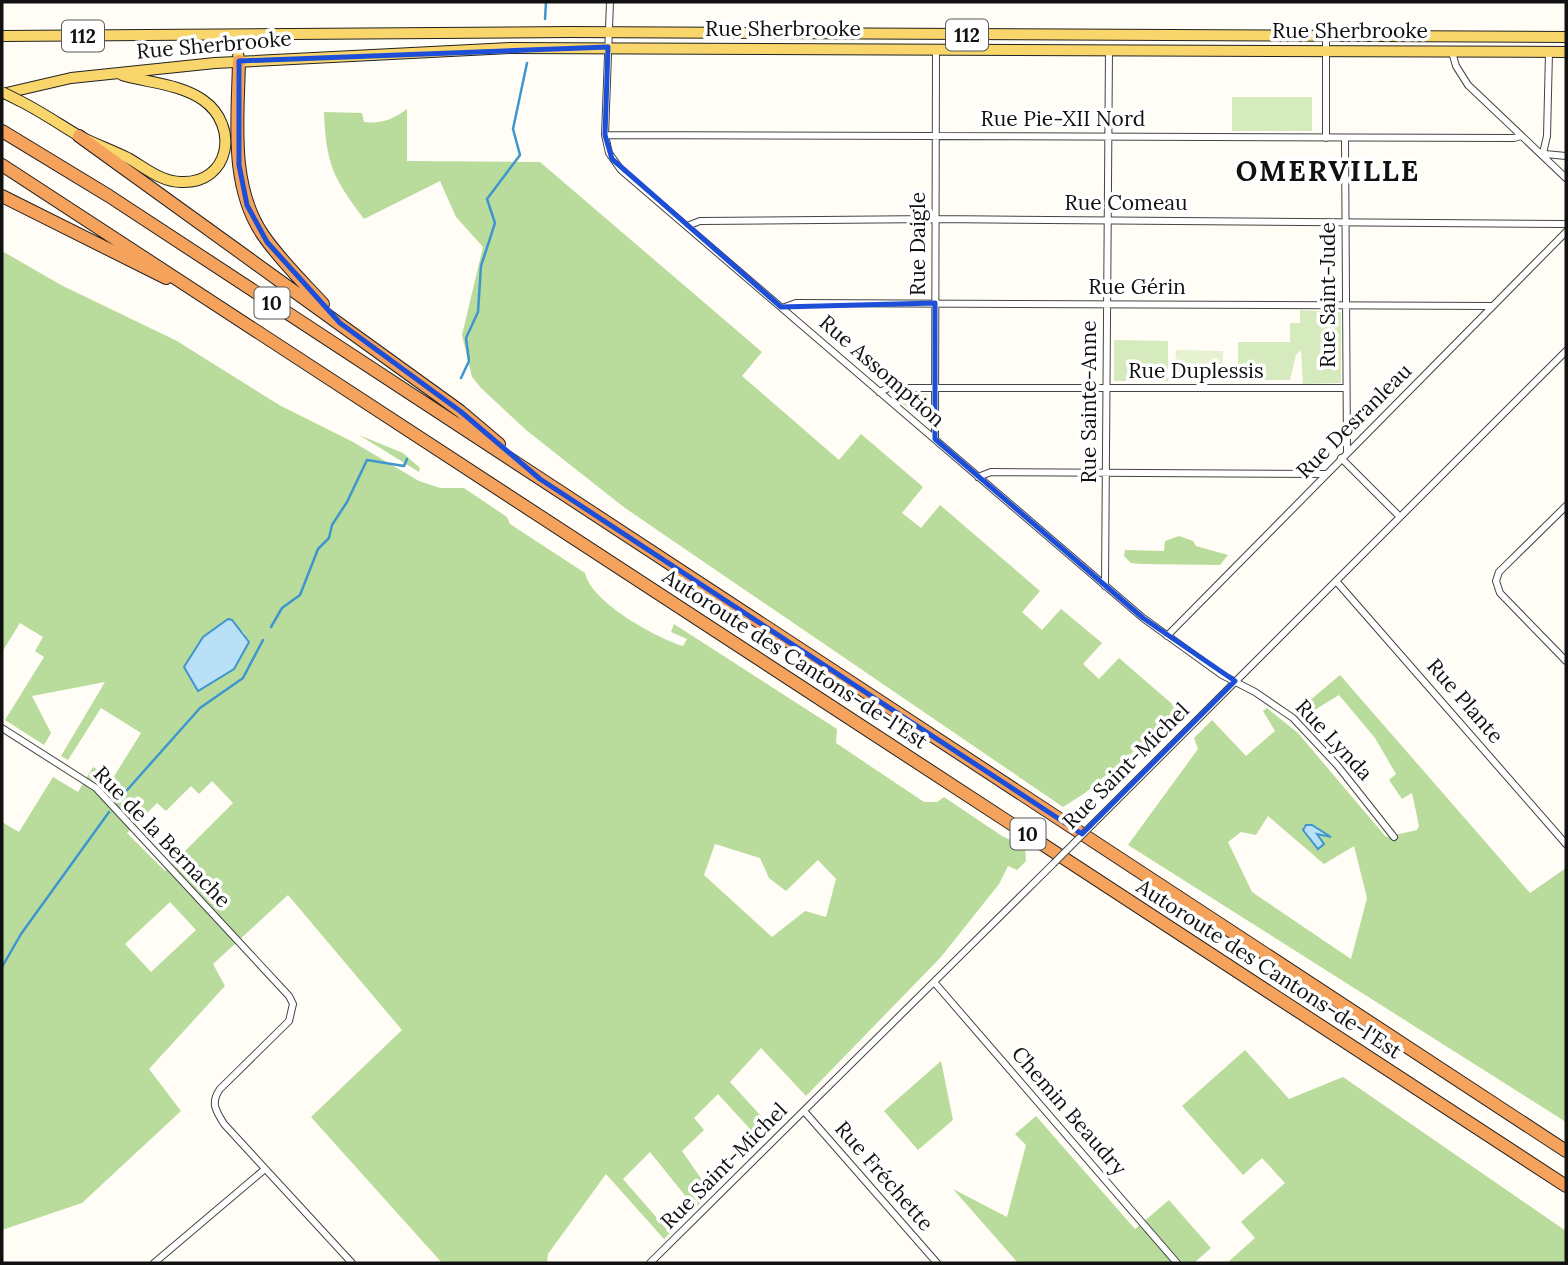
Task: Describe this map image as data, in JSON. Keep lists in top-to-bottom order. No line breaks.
{"streets":{"highway":["10","Autoroute des Cantons-de-l'Est"],"main road":["Rue Sherbrooke","112"],"street":["Rue Pie-XII Nord","Rue Comeau","Rue Daigle","Rue Gérin","Rue Saint-Jude","Rue Assomption","Rue Duplessis","Rue Sainte-Anne","Rue Desranleau","Rue Plante","Rue Lynda","Rue Saint-Michel","Rue de la Bernache","Chemin Beaudry","Rue Fréchette"]},"crossings":[["Rue Sherbrooke","Rue Daigle"],["Rue Sherbrooke","Rue Assomption"],["Rue Sherbrooke","Rue Sainte-Anne"],["Rue Pie-XII Nord","Rue Daigle"],["Rue Pie-XII Nord","Rue Saint-Jude"],["Rue Pie-XII Nord","Rue Assomption"],["Rue Pie-XII Nord","Rue Sainte-Anne"],["Rue Comeau","Rue Daigle"],["Rue Comeau","Rue Saint-Jude"],["Rue Comeau","Rue Assomption"],["Rue Comeau","Rue Sainte-Anne"],["Rue Daigle","Rue Gérin"],["Rue Daigle","Rue Assomption"],["Rue Daigle","Rue Duplessis"],["Rue Gérin","Rue Saint-Jude"],["Rue Gérin","Rue Assomption"],["Rue Gérin","Rue Sainte-Anne"],["Rue Gérin","Rue Desranleau"],["Rue Saint-Jude","Rue Duplessis"],["Rue Saint-Jude","Rue Desranleau"],["Rue Assomption","Rue Duplessis"],["Rue Assomption","Rue Sainte-Anne"],["Rue Assomption","Rue Desranleau"],["Rue Assomption","Rue Lynda"],["Rue Assomption","Rue Saint-Michel"],["Rue Duplessis","Rue Sainte-Anne"],["Rue Plante","Rue Saint-Michel"],["Rue Lynda","Rue Saint-Michel"],["Rue Saint-Michel","Chemin Beaudry"],["Rue Saint-Michel","Rue Fréchette"]],"districts":["OMERVILLE"]}
